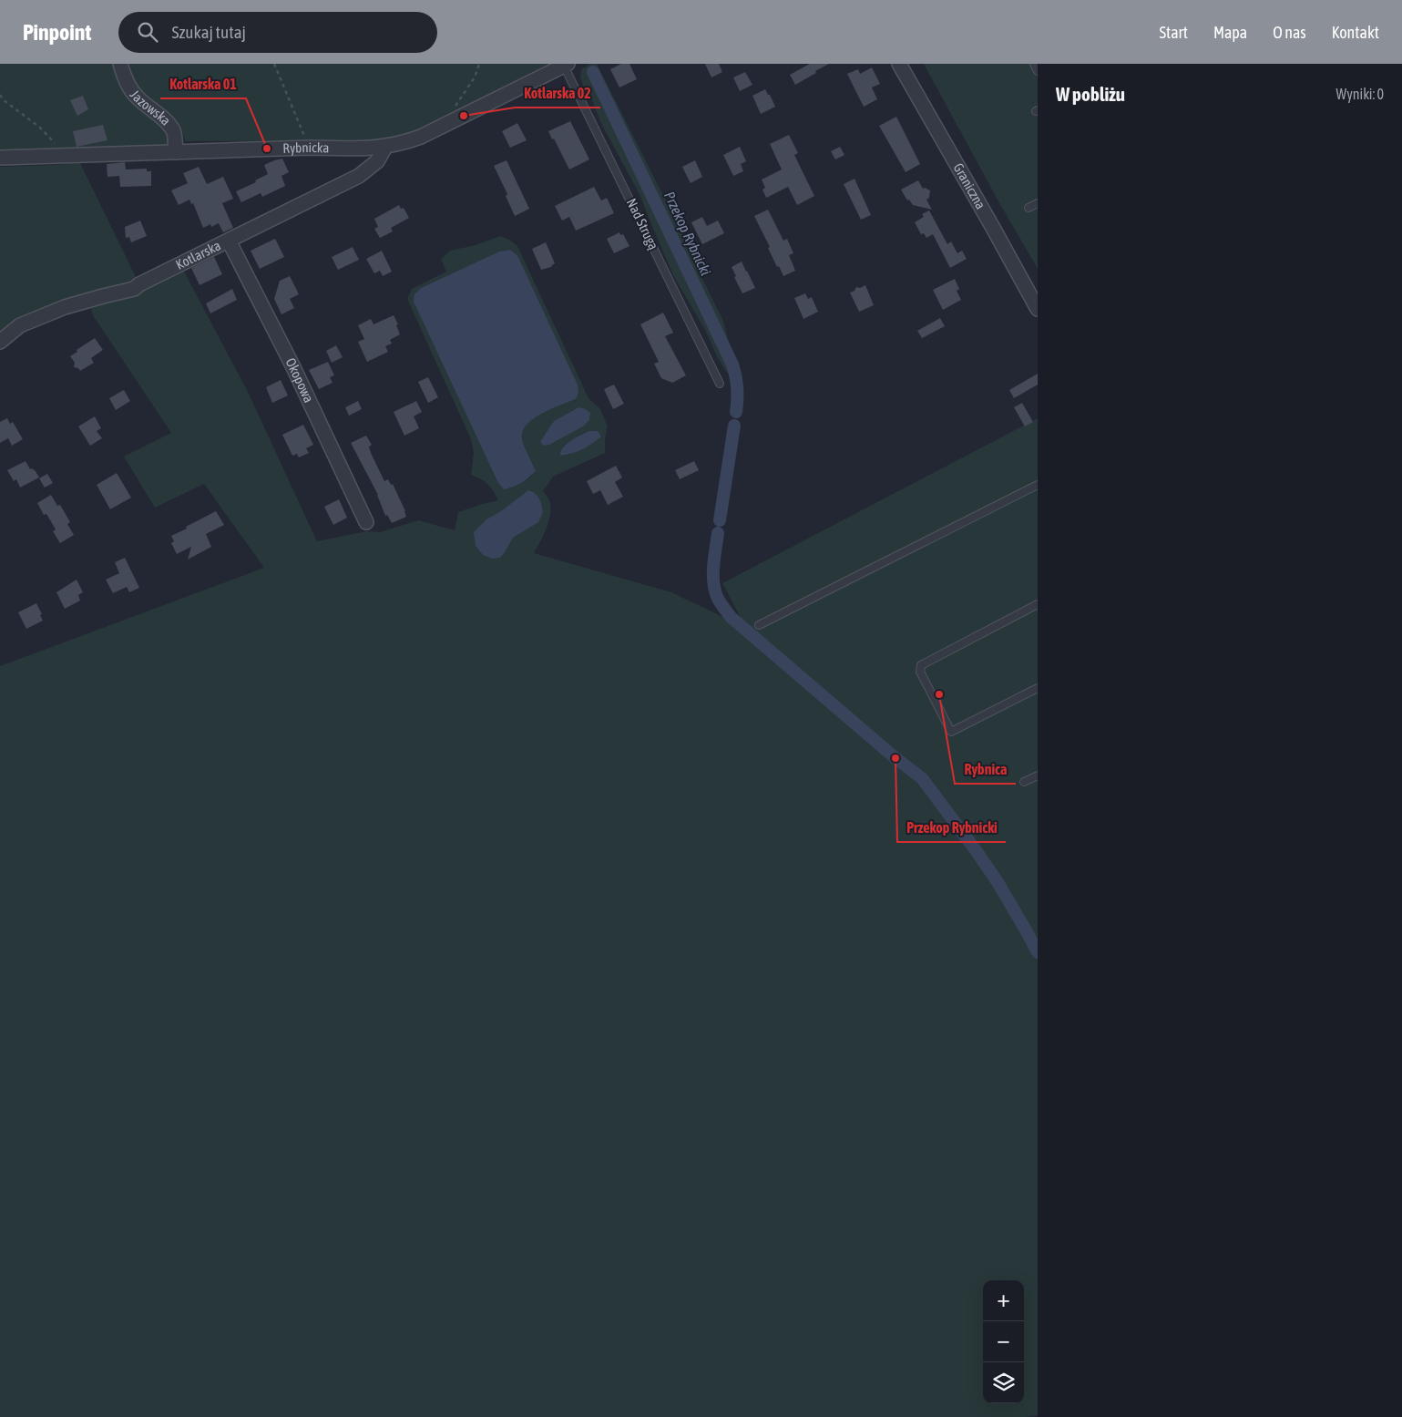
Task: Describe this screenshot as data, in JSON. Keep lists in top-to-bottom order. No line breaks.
{"streets":{"street":["Jazowska","Rybnicka","Graniczna","Kotlarska","Okopowa"],"lane":["Nad Strugą"]},"crossings":[["Jazowska","Rybnicka"],["Rybnicka","Nad Strugą"],["Rybnicka","Kotlarska"],["Kotlarska","Okopowa"]],"water":["Przekop Rybnicki"],"places":["Kotlarska 02","Kotlarska 01","Rybnica","Przekop Rybnicki"],"page":{"header":"Pinpoint","search":"Szukaj tutaj","nav":["Start","Mapa","O nas","Kontakt"],"heading":["W pobliżu","Wyniki: 0"],"map_buttons":["+","−"]}}
